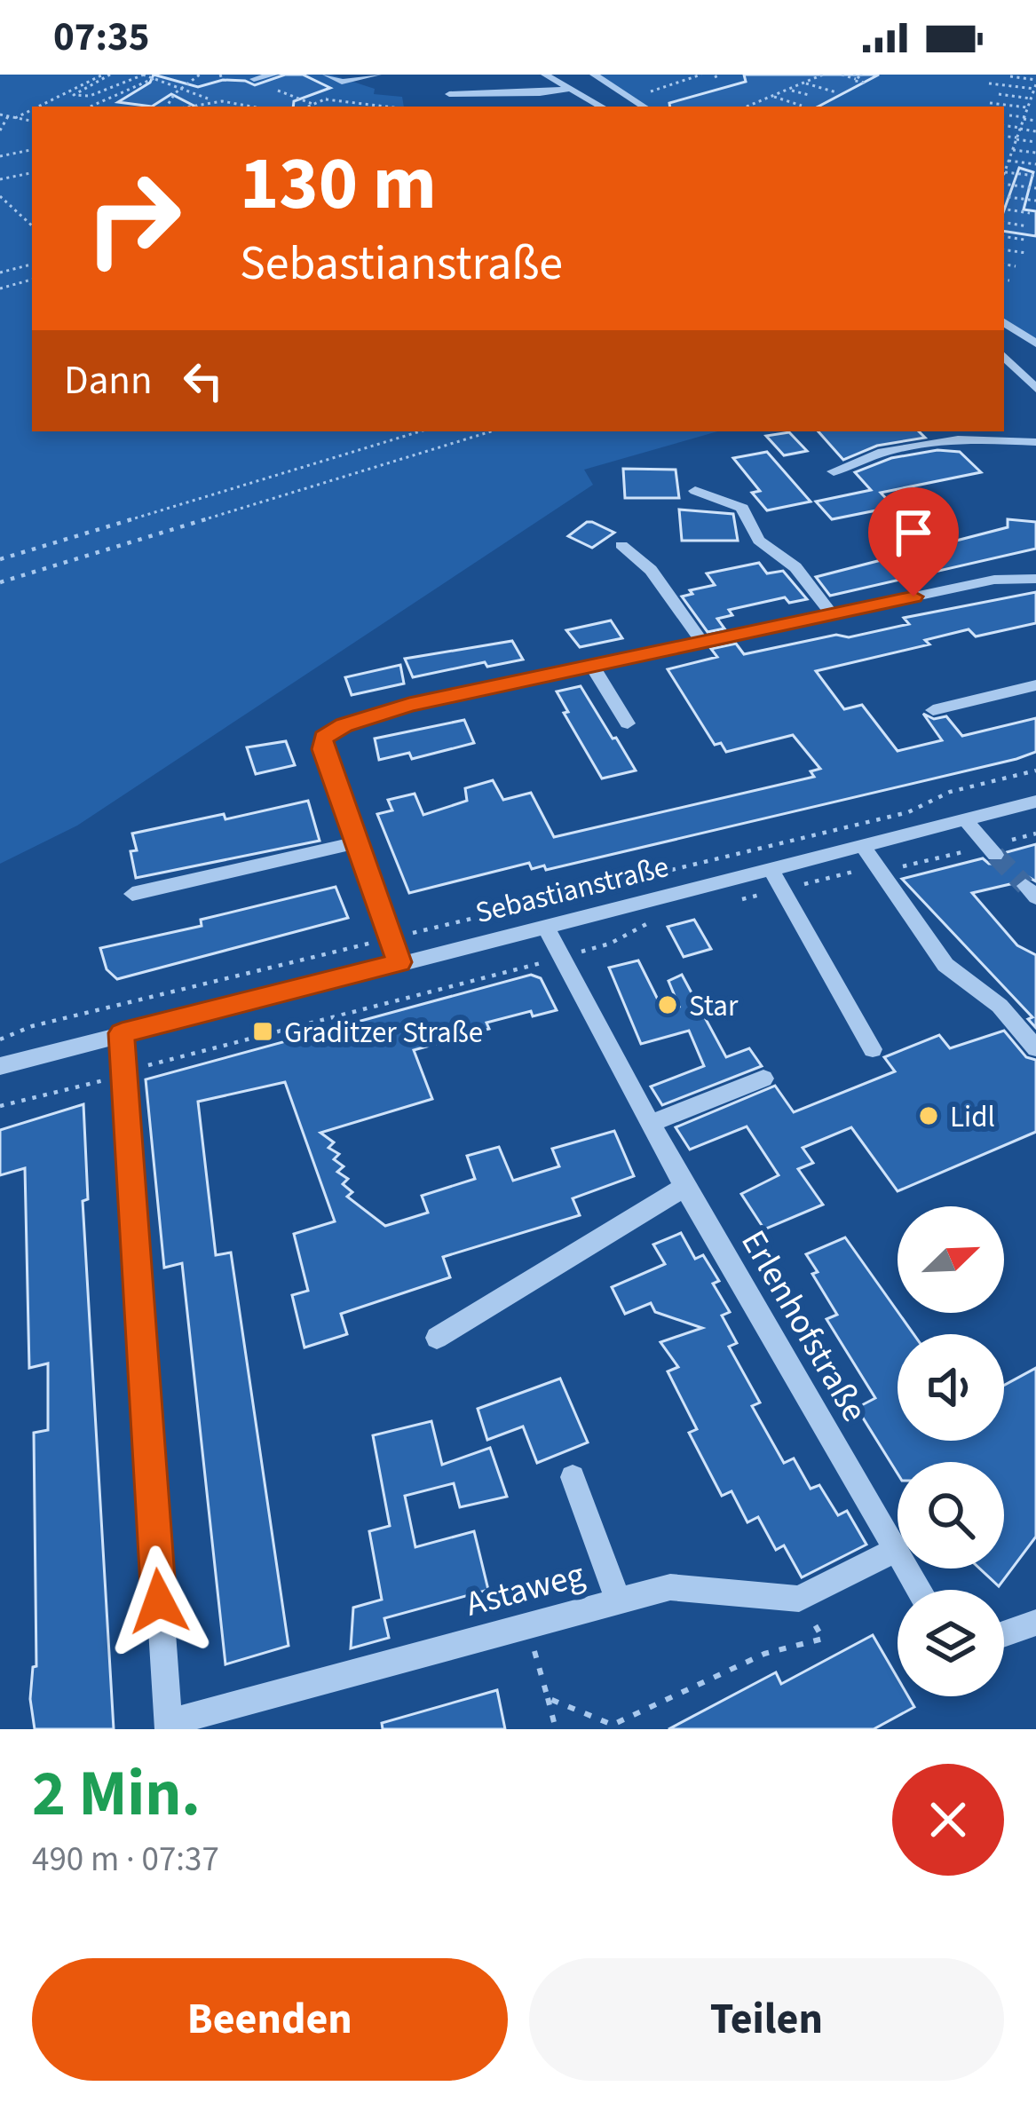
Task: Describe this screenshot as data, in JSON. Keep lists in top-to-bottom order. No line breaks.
{"streets":{"street":["Sebastianstraße","Erlenhofstraße","Astaweg"]},"crossings":[["Sebastianstraße","Erlenhofstraße"]],"places":{"other":["Star","Lidl"],"transit":["Graditzer Straße"]},"north":"top right","page":{"status":"07:35","turn":["130 m","Sebastianstraße"],"then":"Dann","heading":["2 Min.","490 m · 07:37"],"buttons":["Beenden","Teilen"]}}
